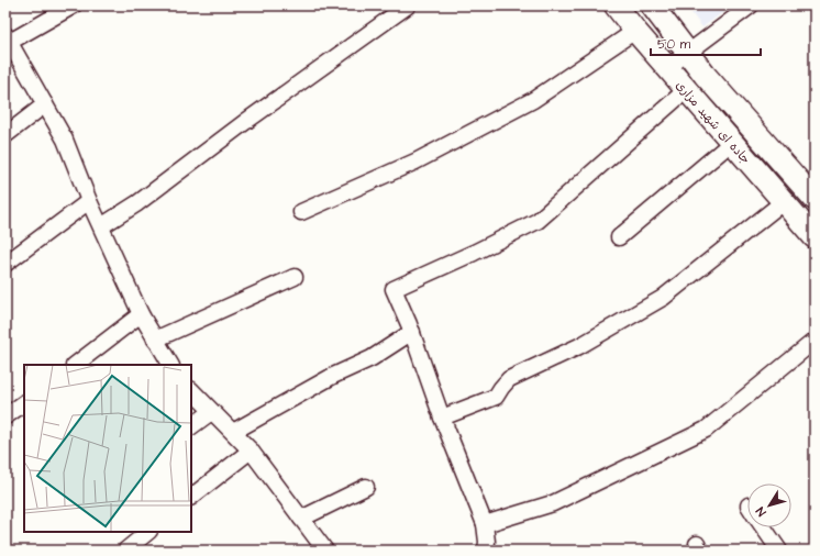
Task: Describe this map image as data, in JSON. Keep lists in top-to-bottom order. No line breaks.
{"streets":{"main road":["جاده ای شهید مزاری"]},"scale_bar":"50 m","north":"bottom left"}
